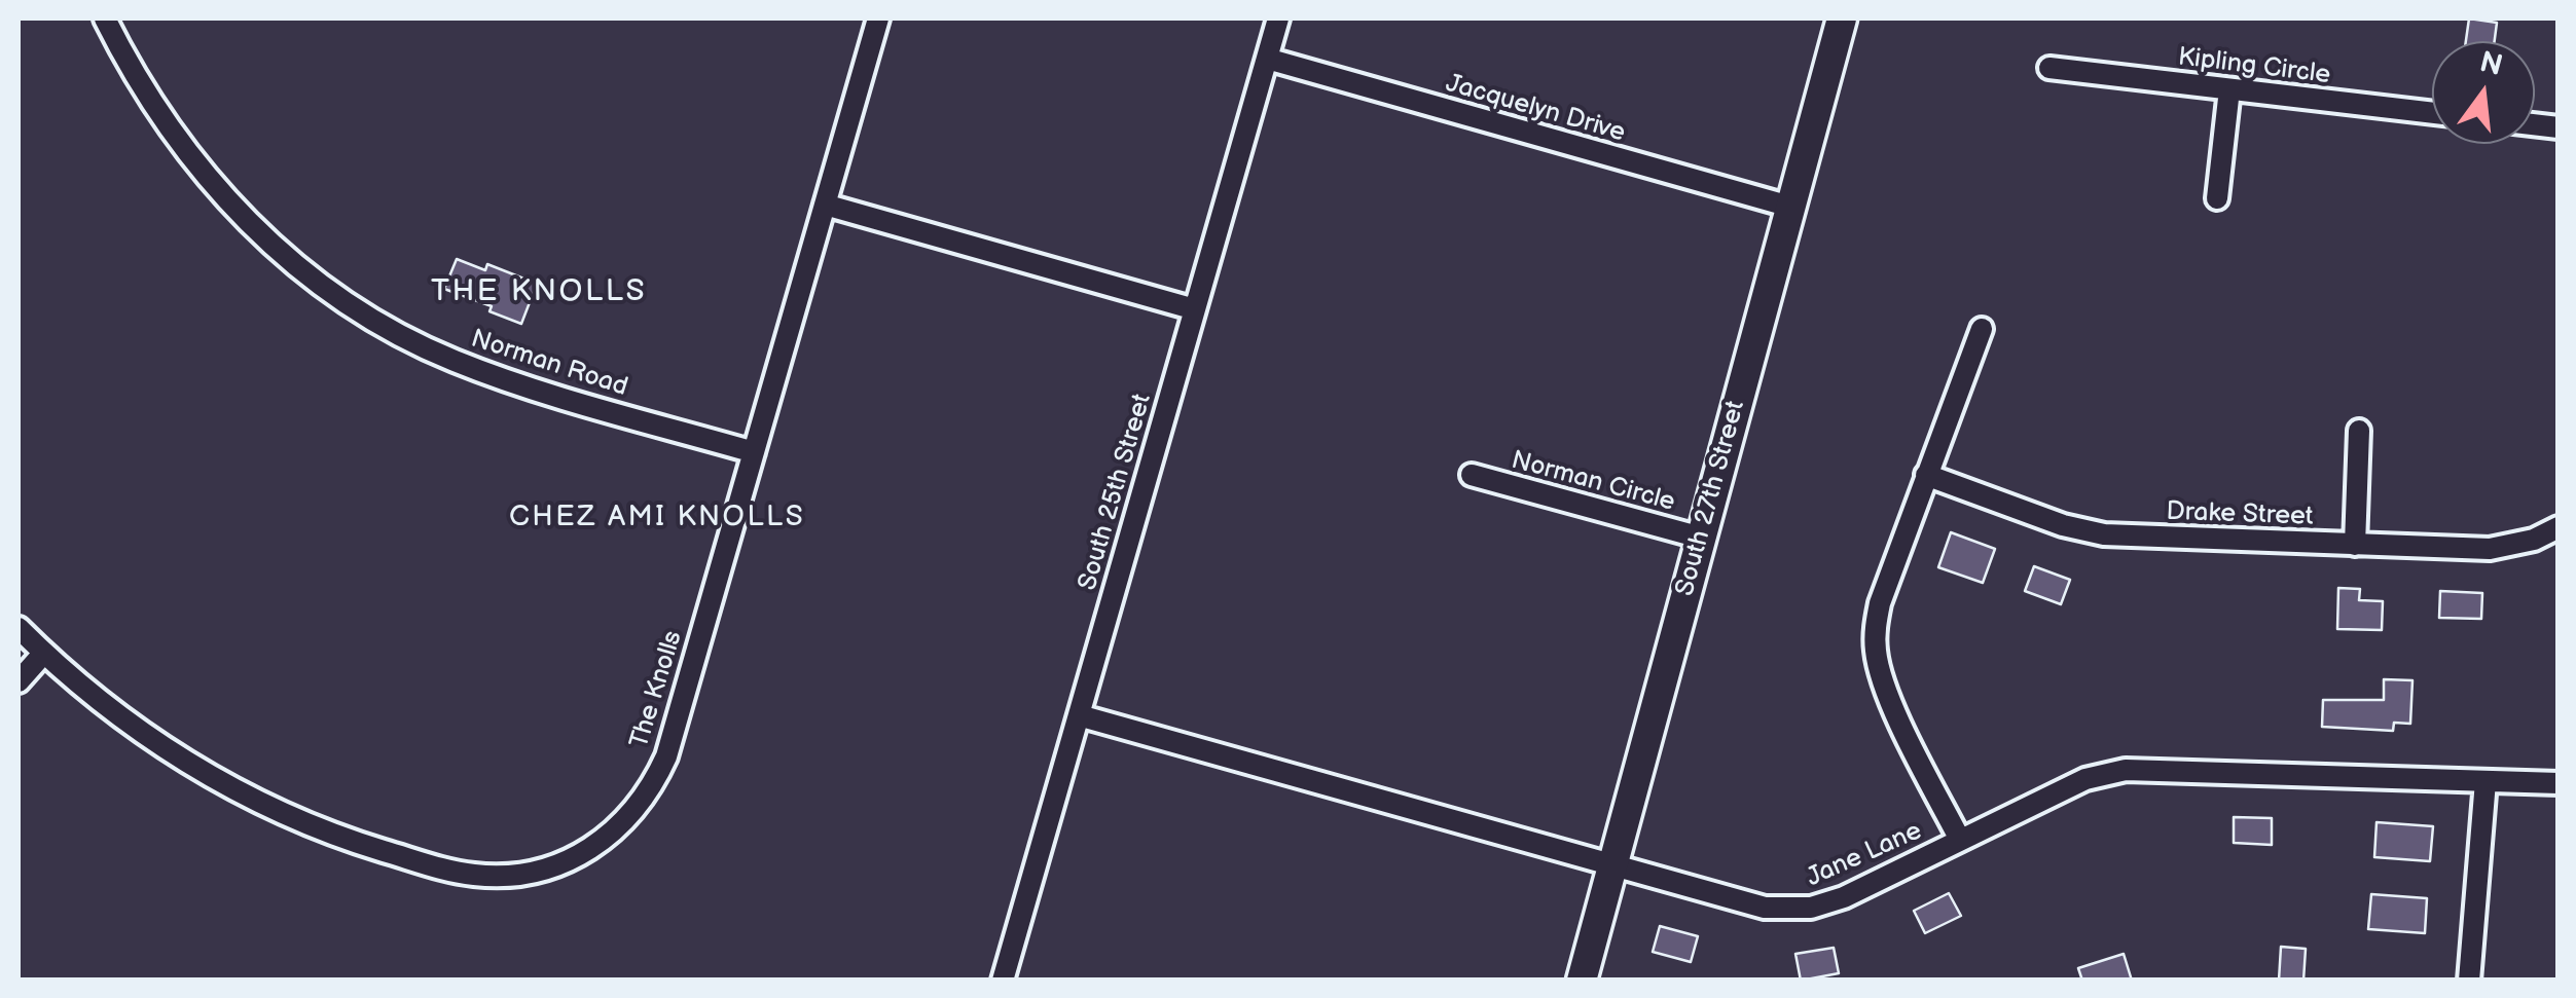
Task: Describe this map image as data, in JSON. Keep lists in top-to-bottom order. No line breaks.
{"streets":{"main road":["South 27th Street"],"street":["Kipling Circle","Jacquelyn Drive","Norman Road","Norman Circle","South 25th Street","Drake Street","The Knolls","Jane Lane"]},"crossings":[["Jacquelyn Drive","South 25th Street"],["Jacquelyn Drive","South 27th Street"],["Norman Road","The Knolls"],["Norman Circle","South 27th Street"],["South 25th Street","Jane Lane"],["South 27th Street","Jane Lane"]],"districts":["THE KNOLLS","CHEZ AMI KNOLLS"],"north":"top"}
